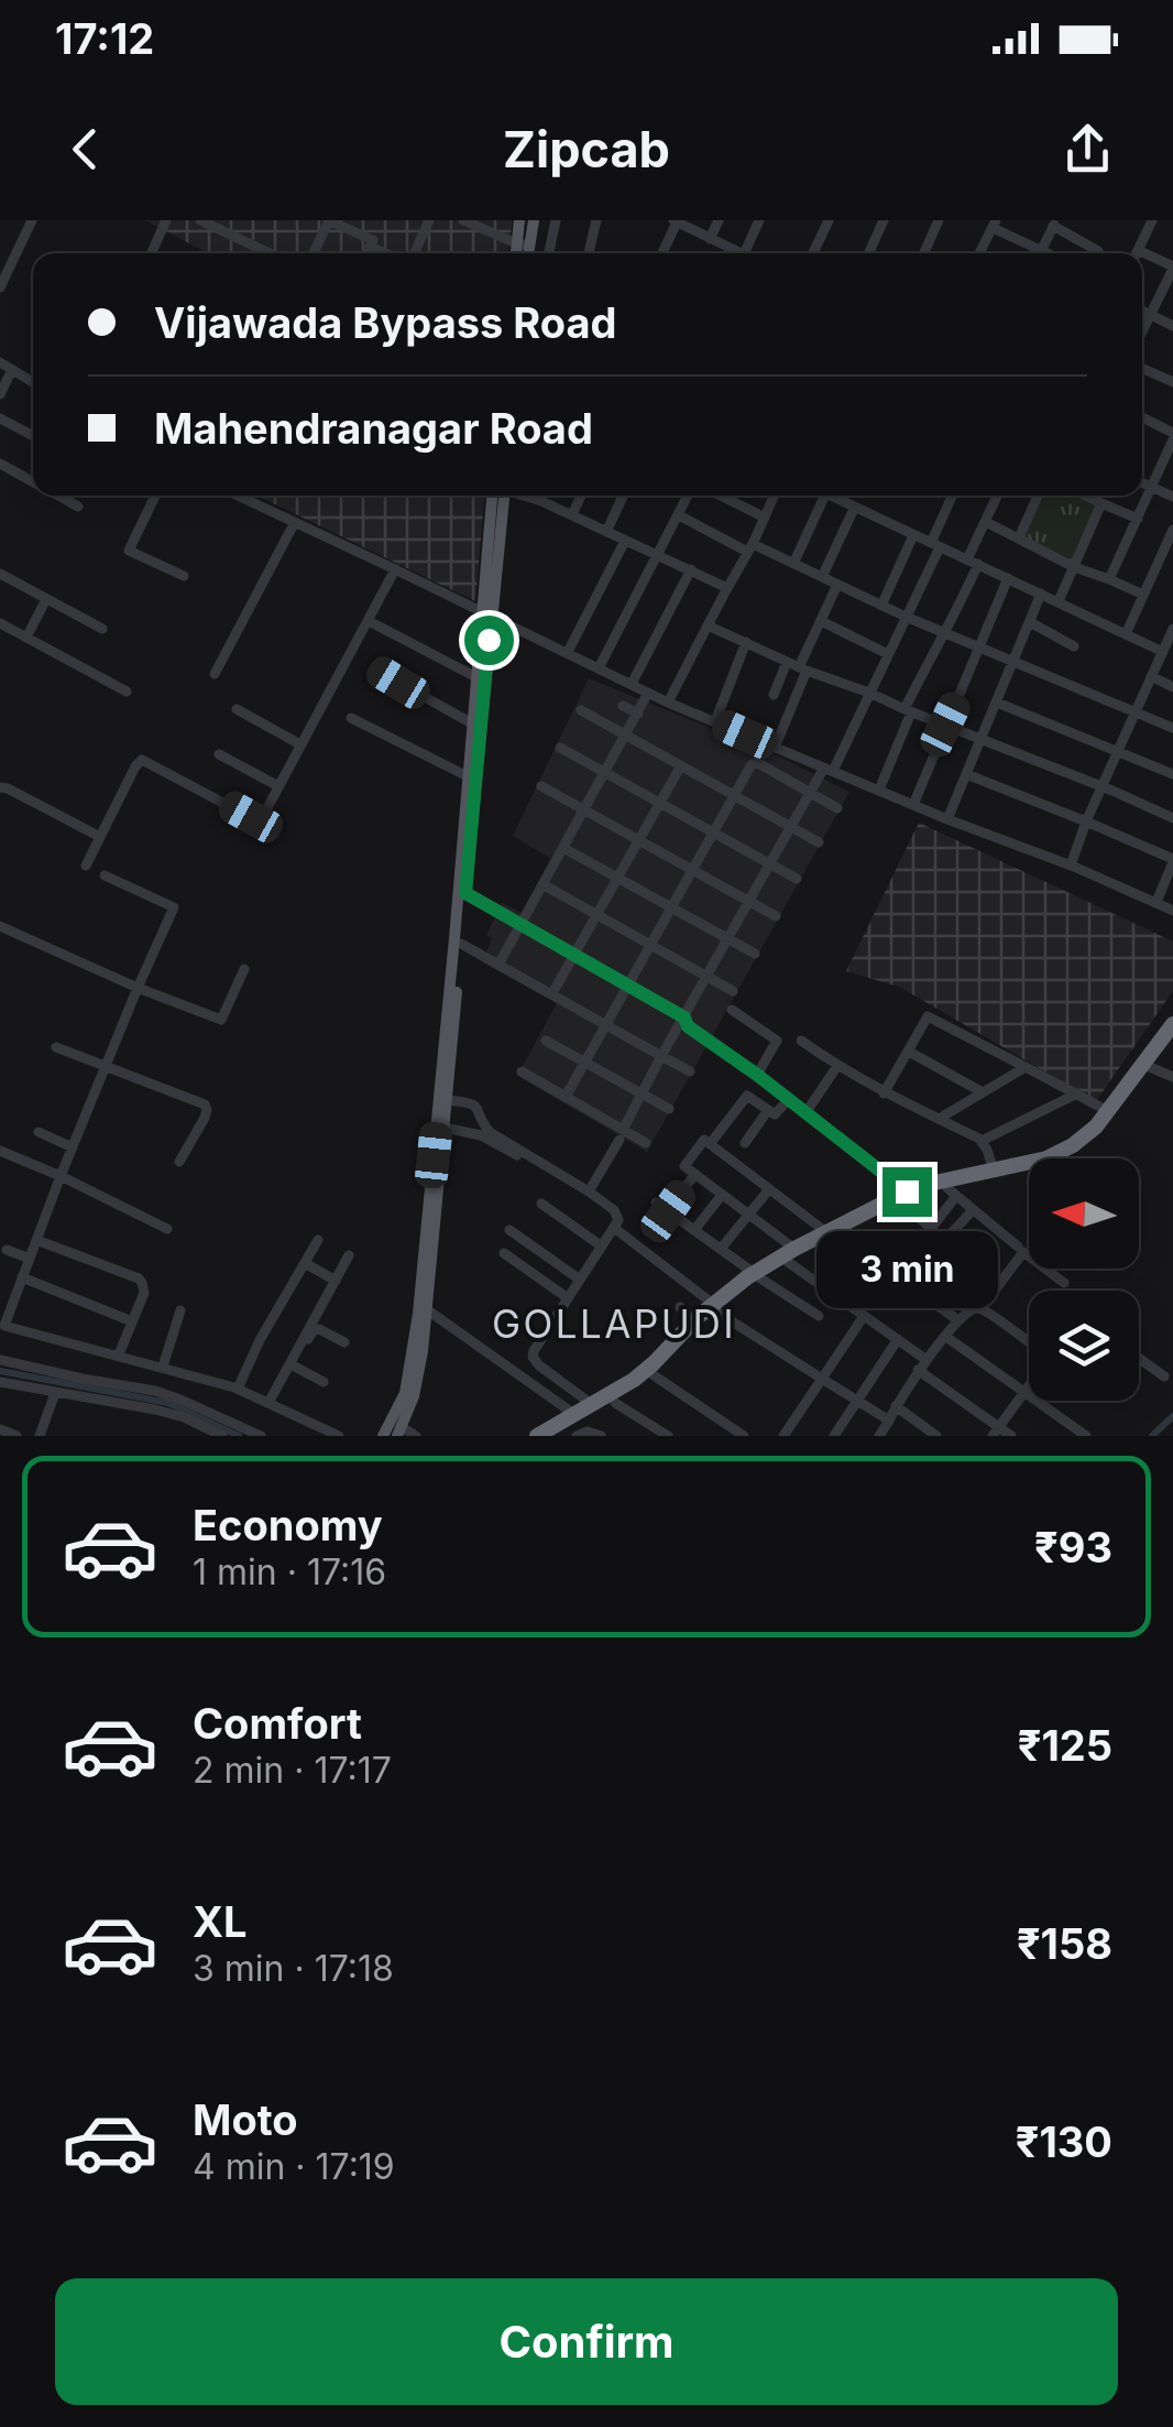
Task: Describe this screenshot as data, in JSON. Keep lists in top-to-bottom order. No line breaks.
{"districts":["GOLLAPUDI"],"north":"left","page":{"status":"17:12","header":"Zipcab","banner":["Vijawada Bypass Road","Mahendranagar Road"],"bubble":"3 min","list":[{"name":"Economy","note":"1 min · 17:16","value":"₹93"},{"name":"Comfort","note":"2 min · 17:17","value":"₹125"},{"name":"XL","note":"3 min · 17:18","value":"₹158"},{"name":"Moto","note":"4 min · 17:19","value":"₹130"}],"buttons":"Confirm"}}
